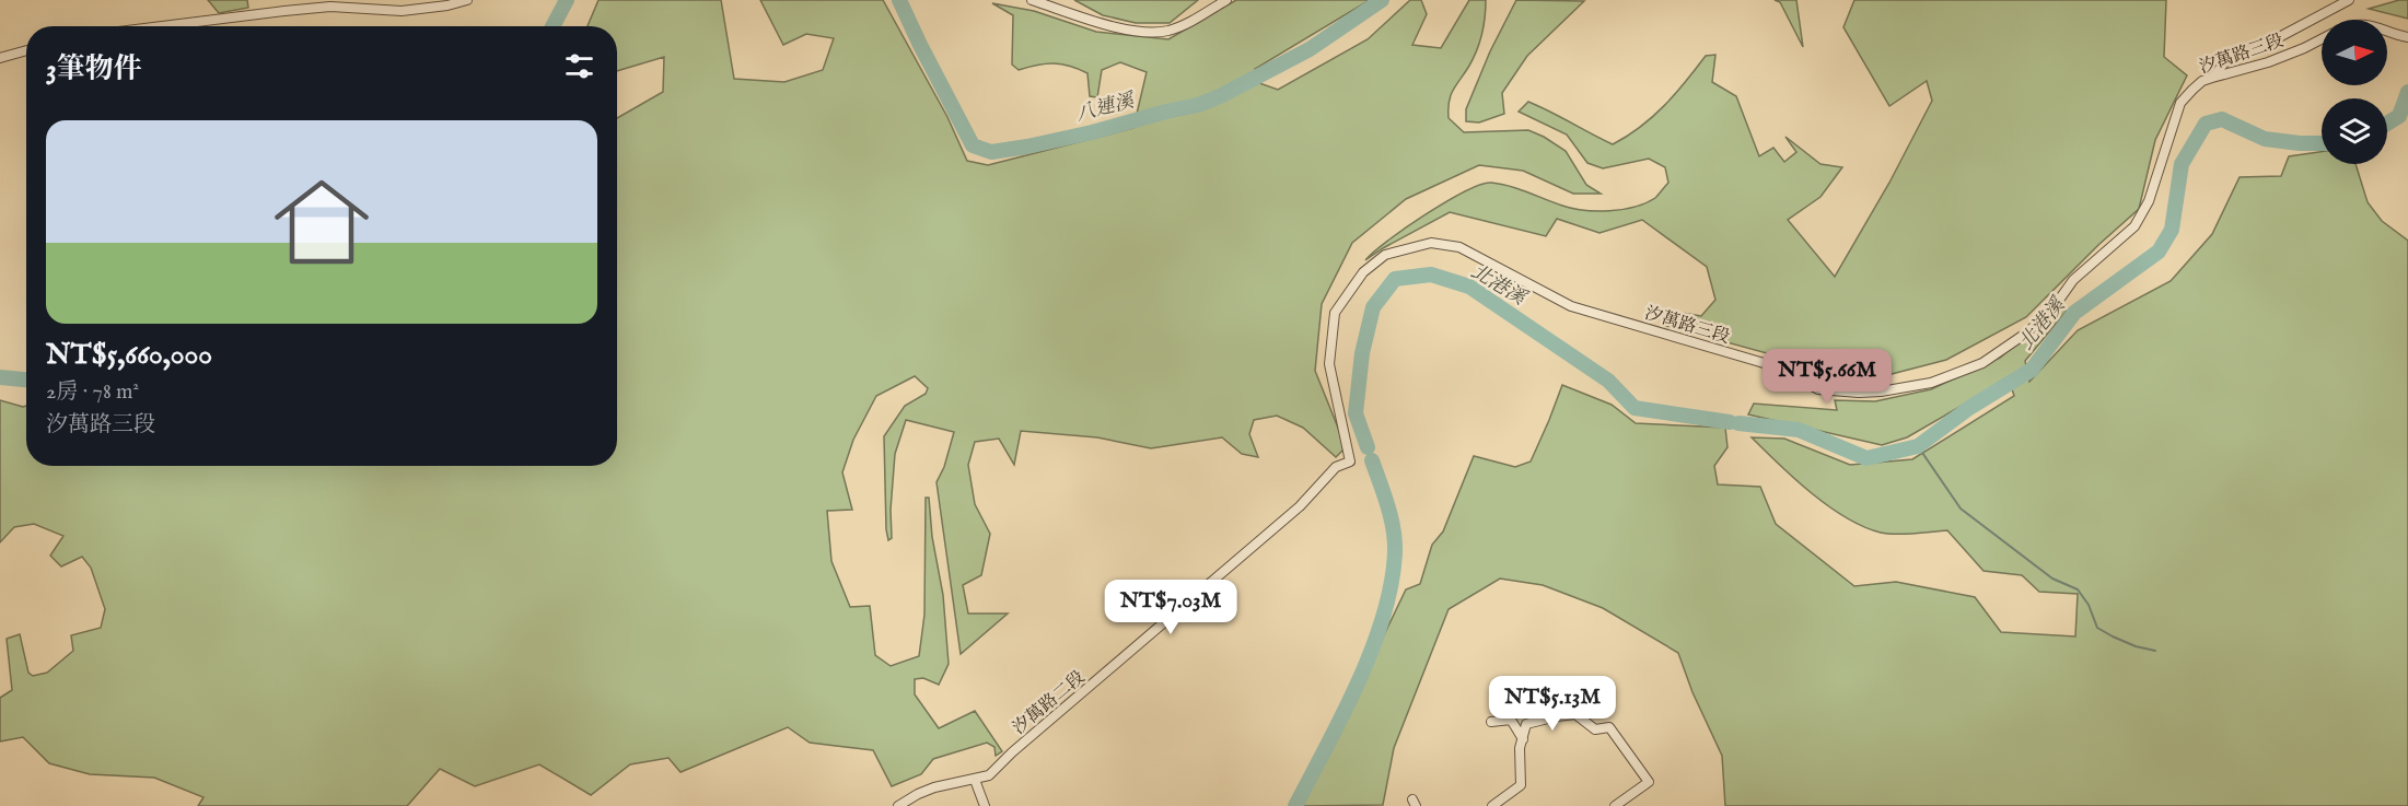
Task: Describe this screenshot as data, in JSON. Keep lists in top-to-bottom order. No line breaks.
{"streets":{"street":["汐萬路三段","汐萬路二段"]},"crossings":[["汐萬路三段","汐萬路二段"]],"water":["八連溪","北港溪"],"north":"right","page":{"heading":"3筆物件","list":[{"name":"NT$5,660,000","note":"2房 · 78 m² · 汐萬路三段"}],"price":["NT$5.66M","NT$7.03M","NT$5.13M"]}}
